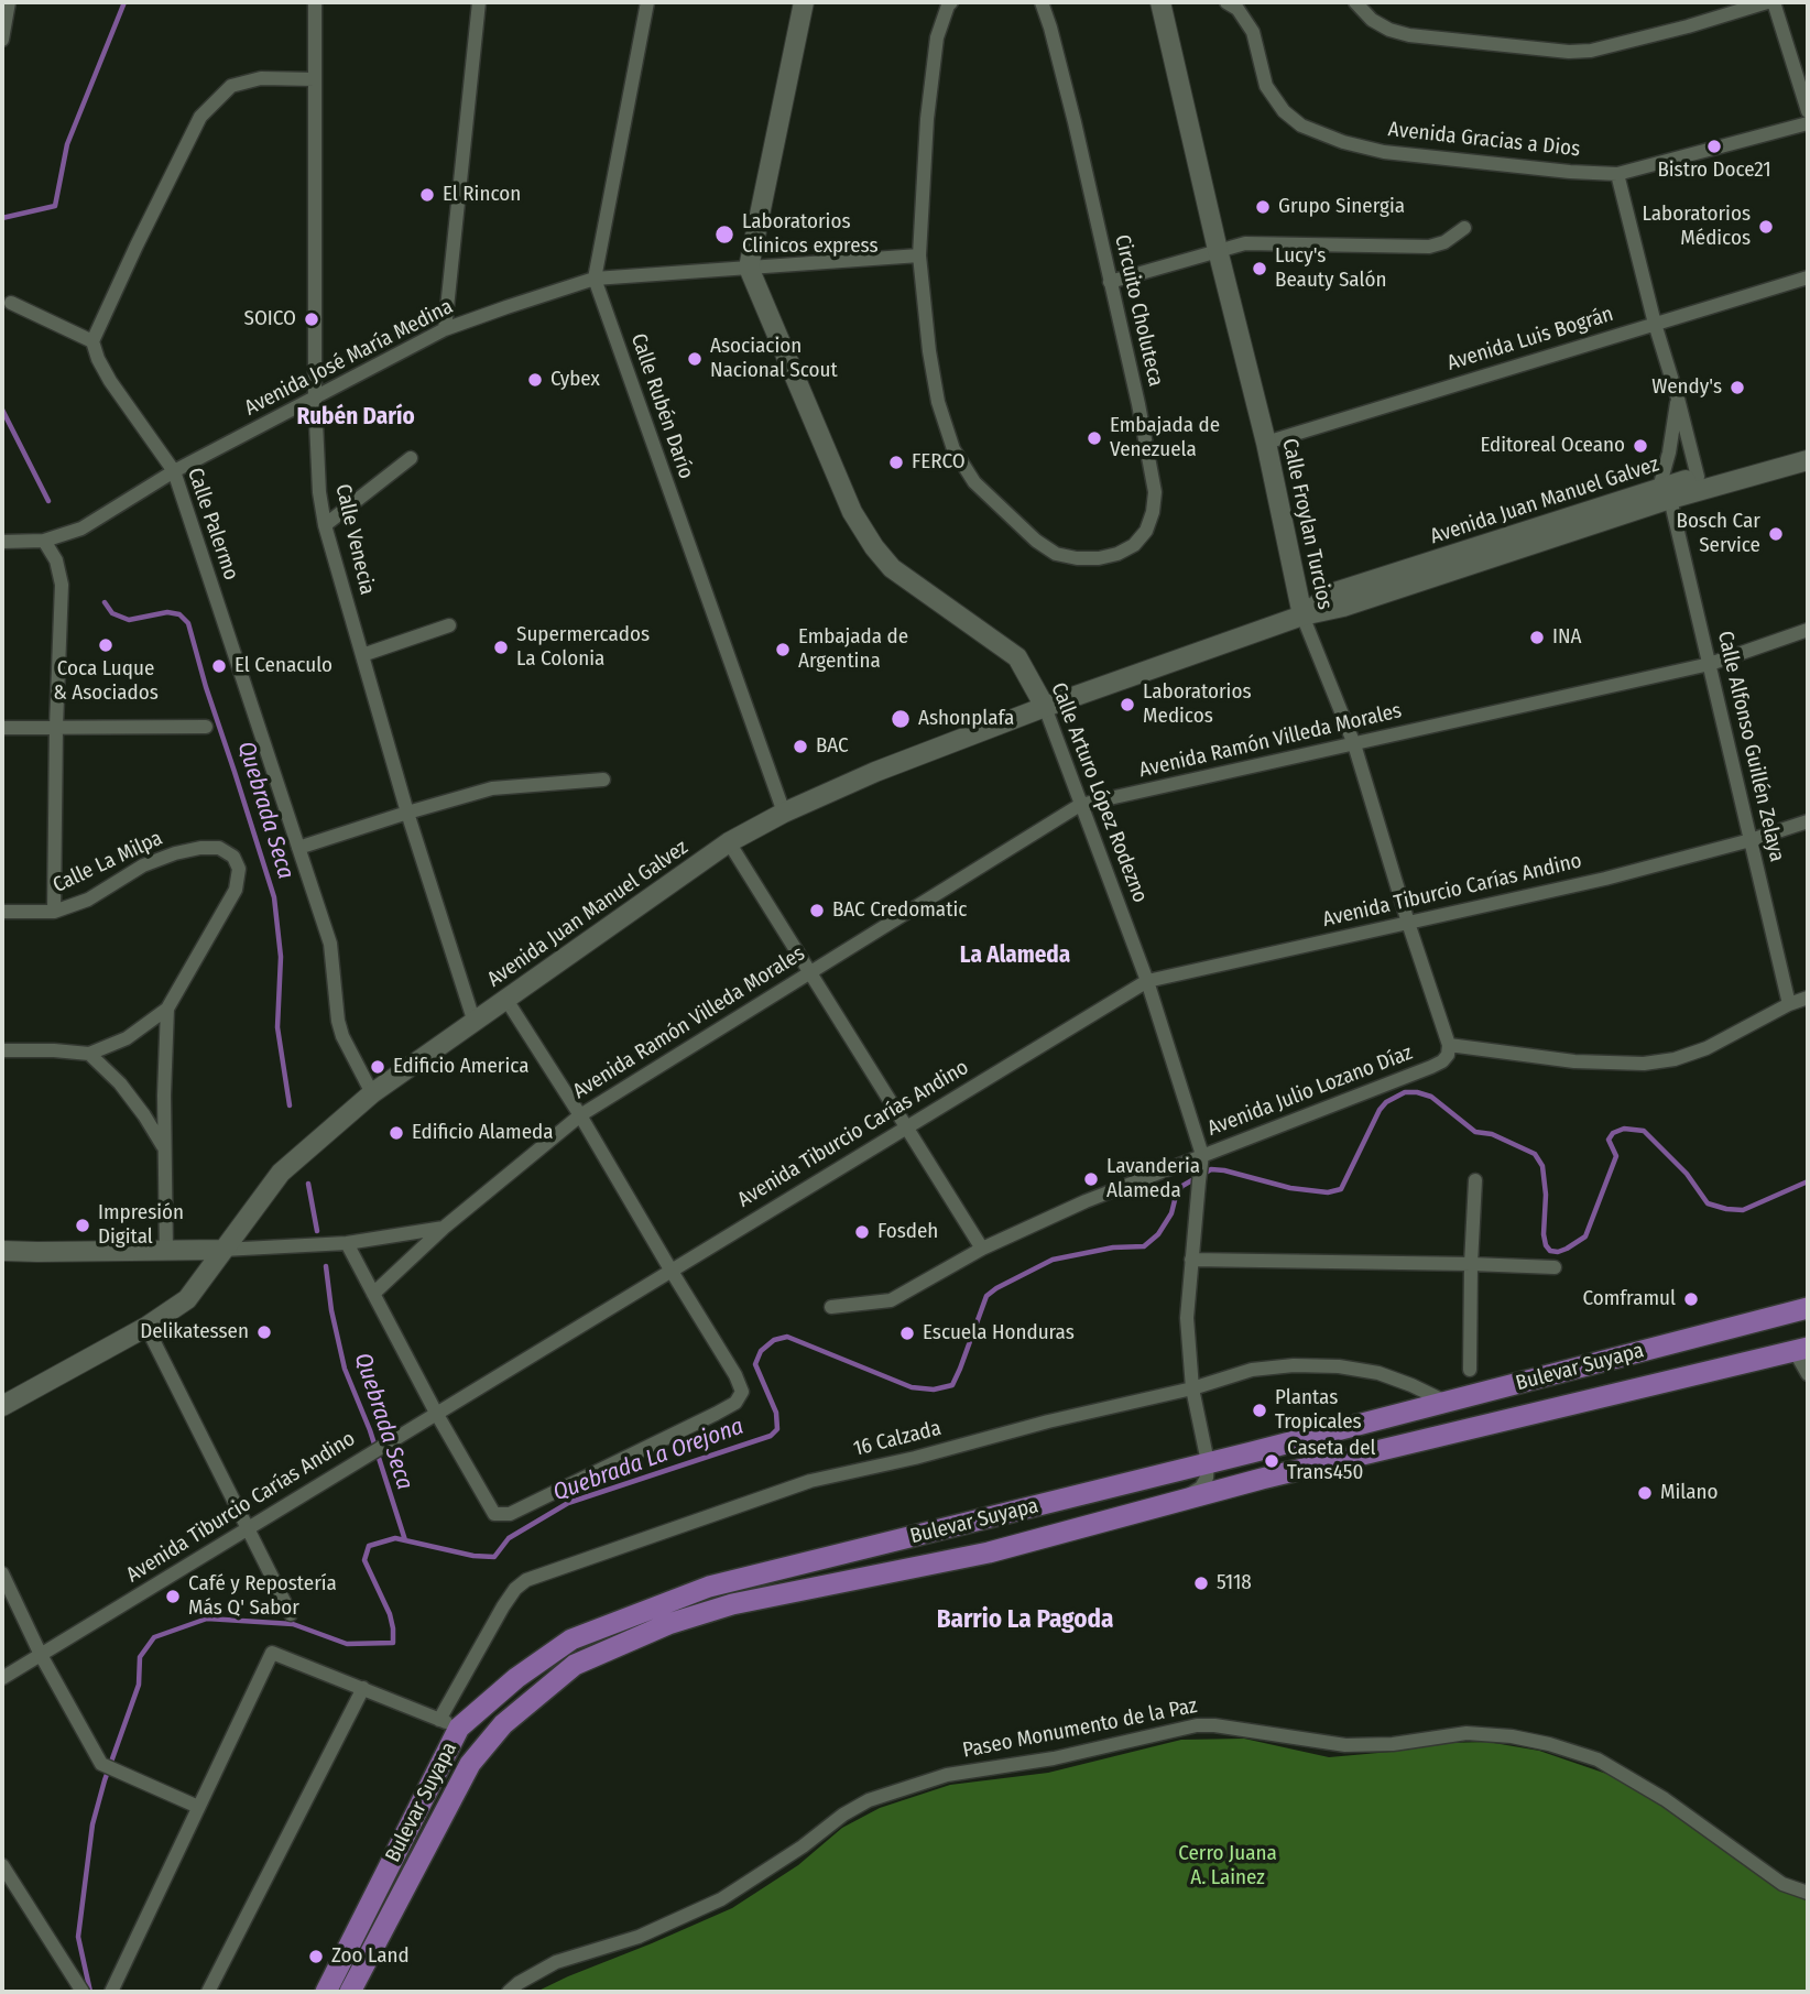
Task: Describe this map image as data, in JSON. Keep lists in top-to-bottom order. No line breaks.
{"streets":{"main road":["Bulevar Suyapa"],"street":["Avenida Gracias a Dios","Circuito Choluteca","Avenida Luis Bográn","Avenida José María Medina","Calle Rubén Darío","Avenida Juan Manuel Galvez","Calle Palermo","Calle Froylan Turcios","Calle Venecia","Avenida Ramón Villeda Morales","Calle Alfonso Guillén Zelaya","Calle Arturo López Rodezno","Calle La Milpa","Avenida Tiburcio Carías Andino","Avenida Julio Lozano Díaz","16 Calzada","Paseo Monumento de la Paz"]},"crossings":[["Avenida Gracias a Dios","Calle Alfonso Guillén Zelaya"],["Circuito Choluteca","Avenida José María Medina"],["Avenida Luis Bográn","Calle Froylan Turcios"],["Avenida Luis Bográn","Calle Alfonso Guillén Zelaya"],["Avenida José María Medina","Calle Rubén Darío"],["Avenida José María Medina","Calle Palermo"],["Avenida José María Medina","Calle Venecia"],["Avenida José María Medina","Calle Arturo López Rodezno"],["Avenida José María Medina","Calle La Milpa"],["Calle Rubén Darío","Avenida Juan Manuel Galvez"],["Avenida Juan Manuel Galvez","Calle Palermo"],["Avenida Juan Manuel Galvez","Calle Froylan Turcios"],["Avenida Juan Manuel Galvez","Calle Venecia"],["Avenida Juan Manuel Galvez","Calle Alfonso Guillén Zelaya"],["Avenida Juan Manuel Galvez","Calle Arturo López Rodezno"],["Calle Froylan Turcios","Avenida Ramón Villeda Morales"],["Calle Froylan Turcios","Avenida Tiburcio Carías Andino"],["Calle Froylan Turcios","Avenida Julio Lozano Díaz"],["Avenida Ramón Villeda Morales","Calle Alfonso Guillén Zelaya"],["Avenida Ramón Villeda Morales","Calle Arturo López Rodezno"],["Calle Alfonso Guillén Zelaya","Avenida Tiburcio Carías Andino"],["Calle Arturo López Rodezno","Avenida Tiburcio Carías Andino"],["Calle Arturo López Rodezno","Avenida Julio Lozano Díaz"],["Calle Arturo López Rodezno","Bulevar Suyapa"],["Calle Arturo López Rodezno","16 Calzada"],["Bulevar Suyapa","16 Calzada"]],"districts":["Rubén Darío","La Alameda","Barrio La Pagoda"],"water":["Quebrada Seca","Quebrada La Orejona"],"parks":["Cerro Juana A. Lainez"],"places":["Bistro Doce21","El Rincon","Grupo Sinergia","Laboratorios Médicos","Laboratorios Clinicos express","Lucy's Beauty Salón","SOICO","Asociacion Nacional Scout","Cybex","Wendy's","Embajada de Venezuela","Editoreal Oceano","FERCO","Bosch Car Service","INA","Coca Luque & Asociados","Supermercados La Colonia","Embajada de Argentina","El Cenaculo","Laboratorios Medicos","Ashonplafa","BAC","BAC Credomatic","Edificio America","Edificio Alameda","Lavanderia Alameda","Impresión Digital","Fosdeh","Comframul","Delikatessen","Escuela Honduras","Plantas Tropicales","Caseta del Trans450","Milano","5118","Café y Repostería Más Q' Sabor","Zoo Land"]}
